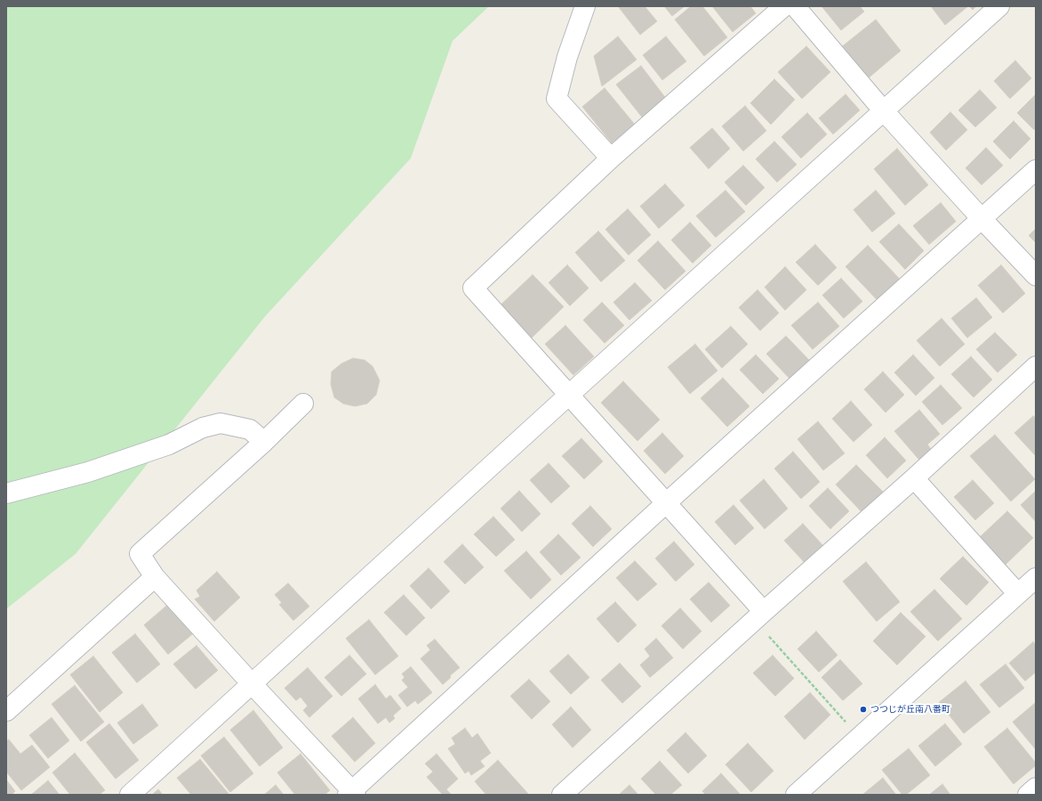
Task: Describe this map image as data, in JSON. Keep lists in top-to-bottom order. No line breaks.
{"places":["つつじが丘南八番町"]}
